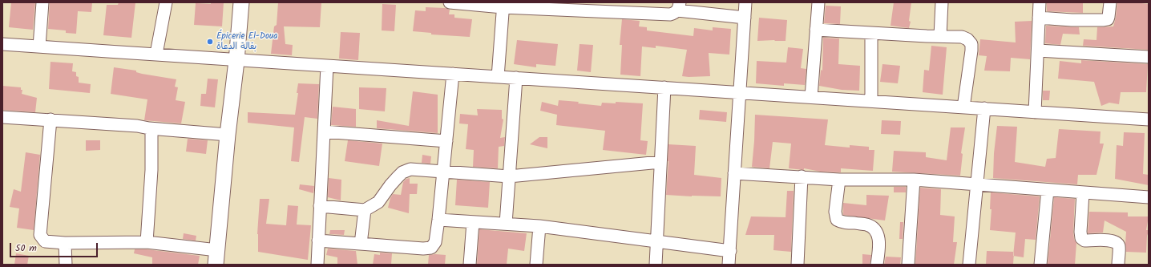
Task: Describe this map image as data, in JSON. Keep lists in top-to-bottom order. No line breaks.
{"places":["Épicerie El-Doua بقالة الدعاة"],"scale_bar":"50 m"}
